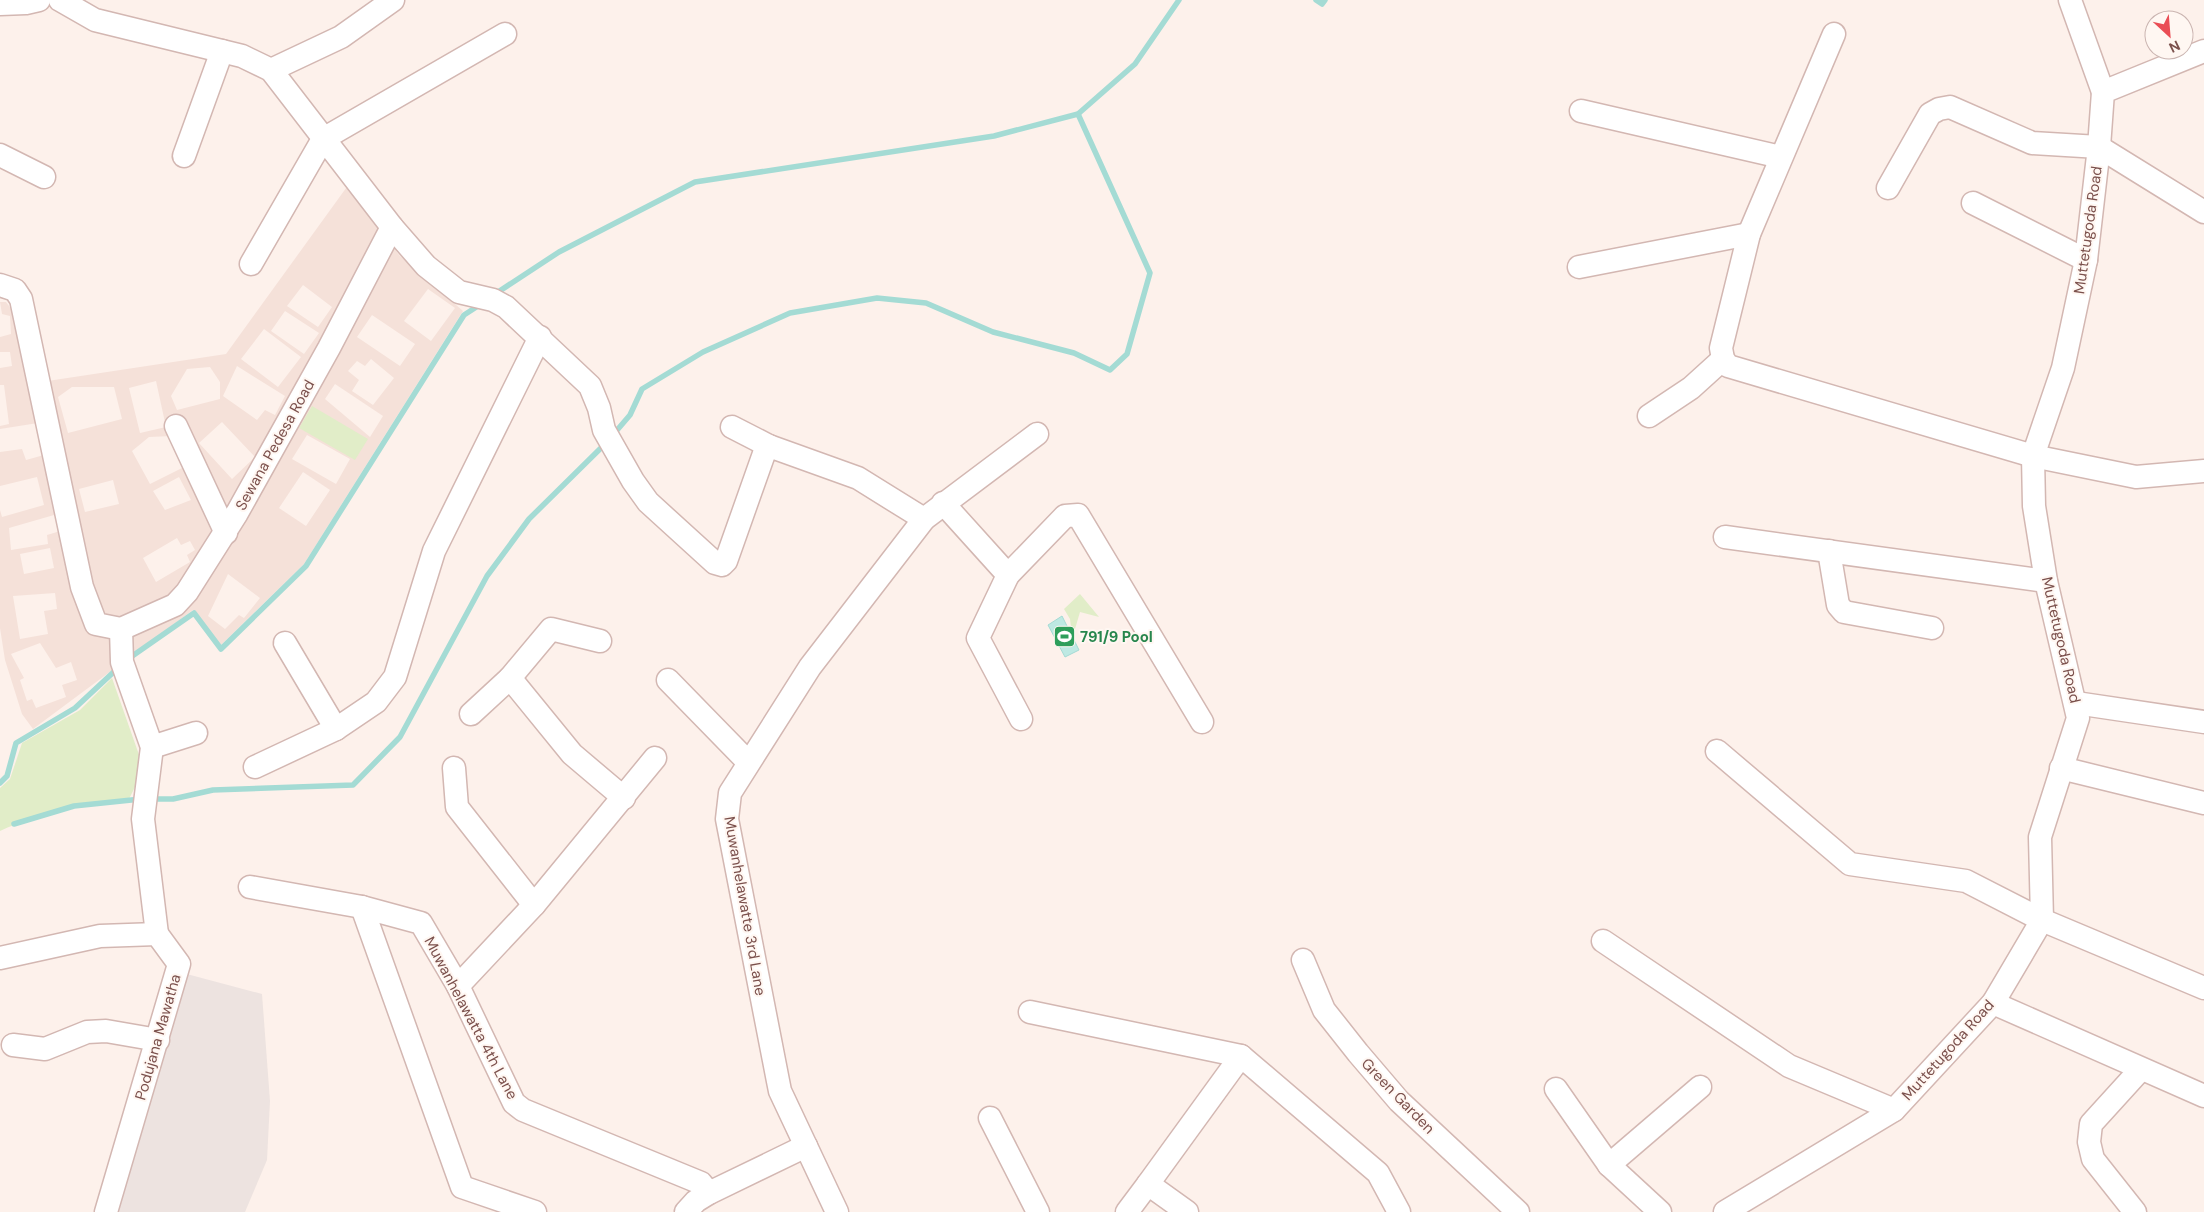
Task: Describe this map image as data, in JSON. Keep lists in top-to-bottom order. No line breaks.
{"streets":{"street":["Muttetugoda Road","Sewana Pedesa Road","Muwanhelawatte 3rd Lane","Muwanhelawatta 4th Lane","Podujana Mawatha","Green Garden"]},"places":{"sports":["791/9 Pool"]},"north":"bottom right"}
